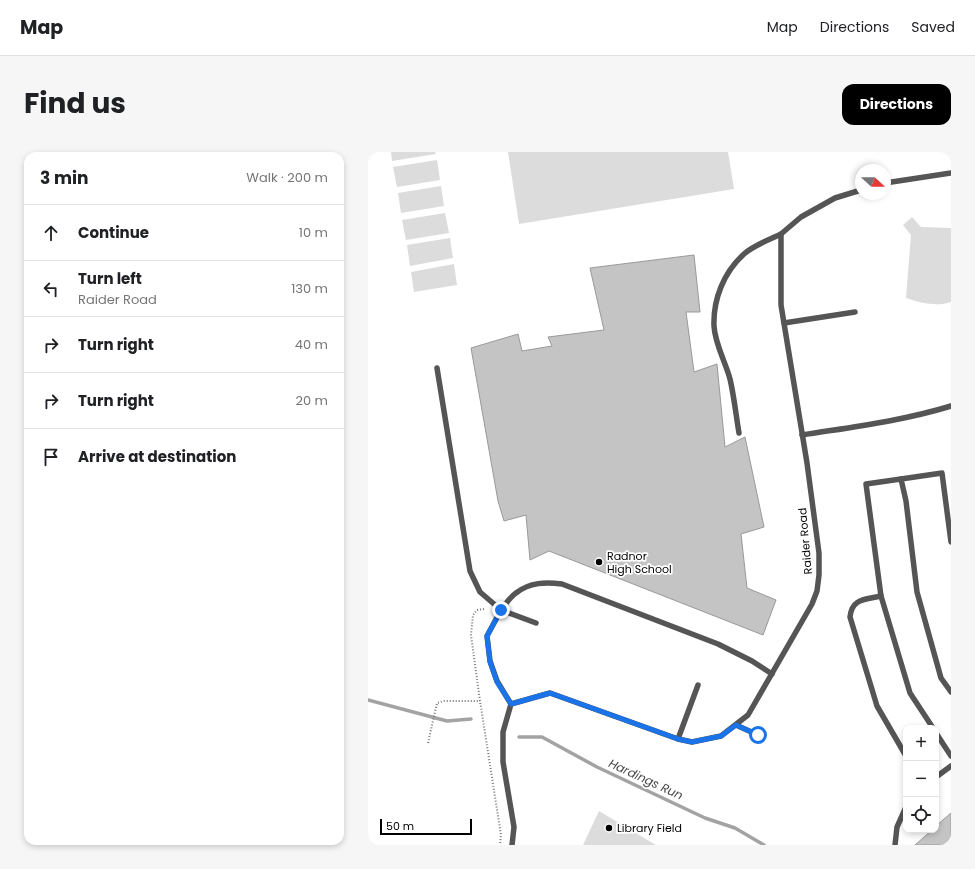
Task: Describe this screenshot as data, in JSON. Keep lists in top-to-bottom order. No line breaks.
{"streets":{"lane":["Raider Road"]},"water":["Hardings Run"],"places":["Radnor High School","Library Field"],"scale_bar":"50 m","north":"right","page":{"header":"Map","nav":["Map","Directions","Saved"],"title":"Find us","buttons":"Directions","heading":["3 min","Walk · 200 m"],"list":[["Continue","10 m"],["Turn left","Raider Road","130 m"],["Turn right","40 m"],["Turn right","20 m"],"Arrive at destination"],"map_buttons":["+","−"],"scale":"50 m"}}
